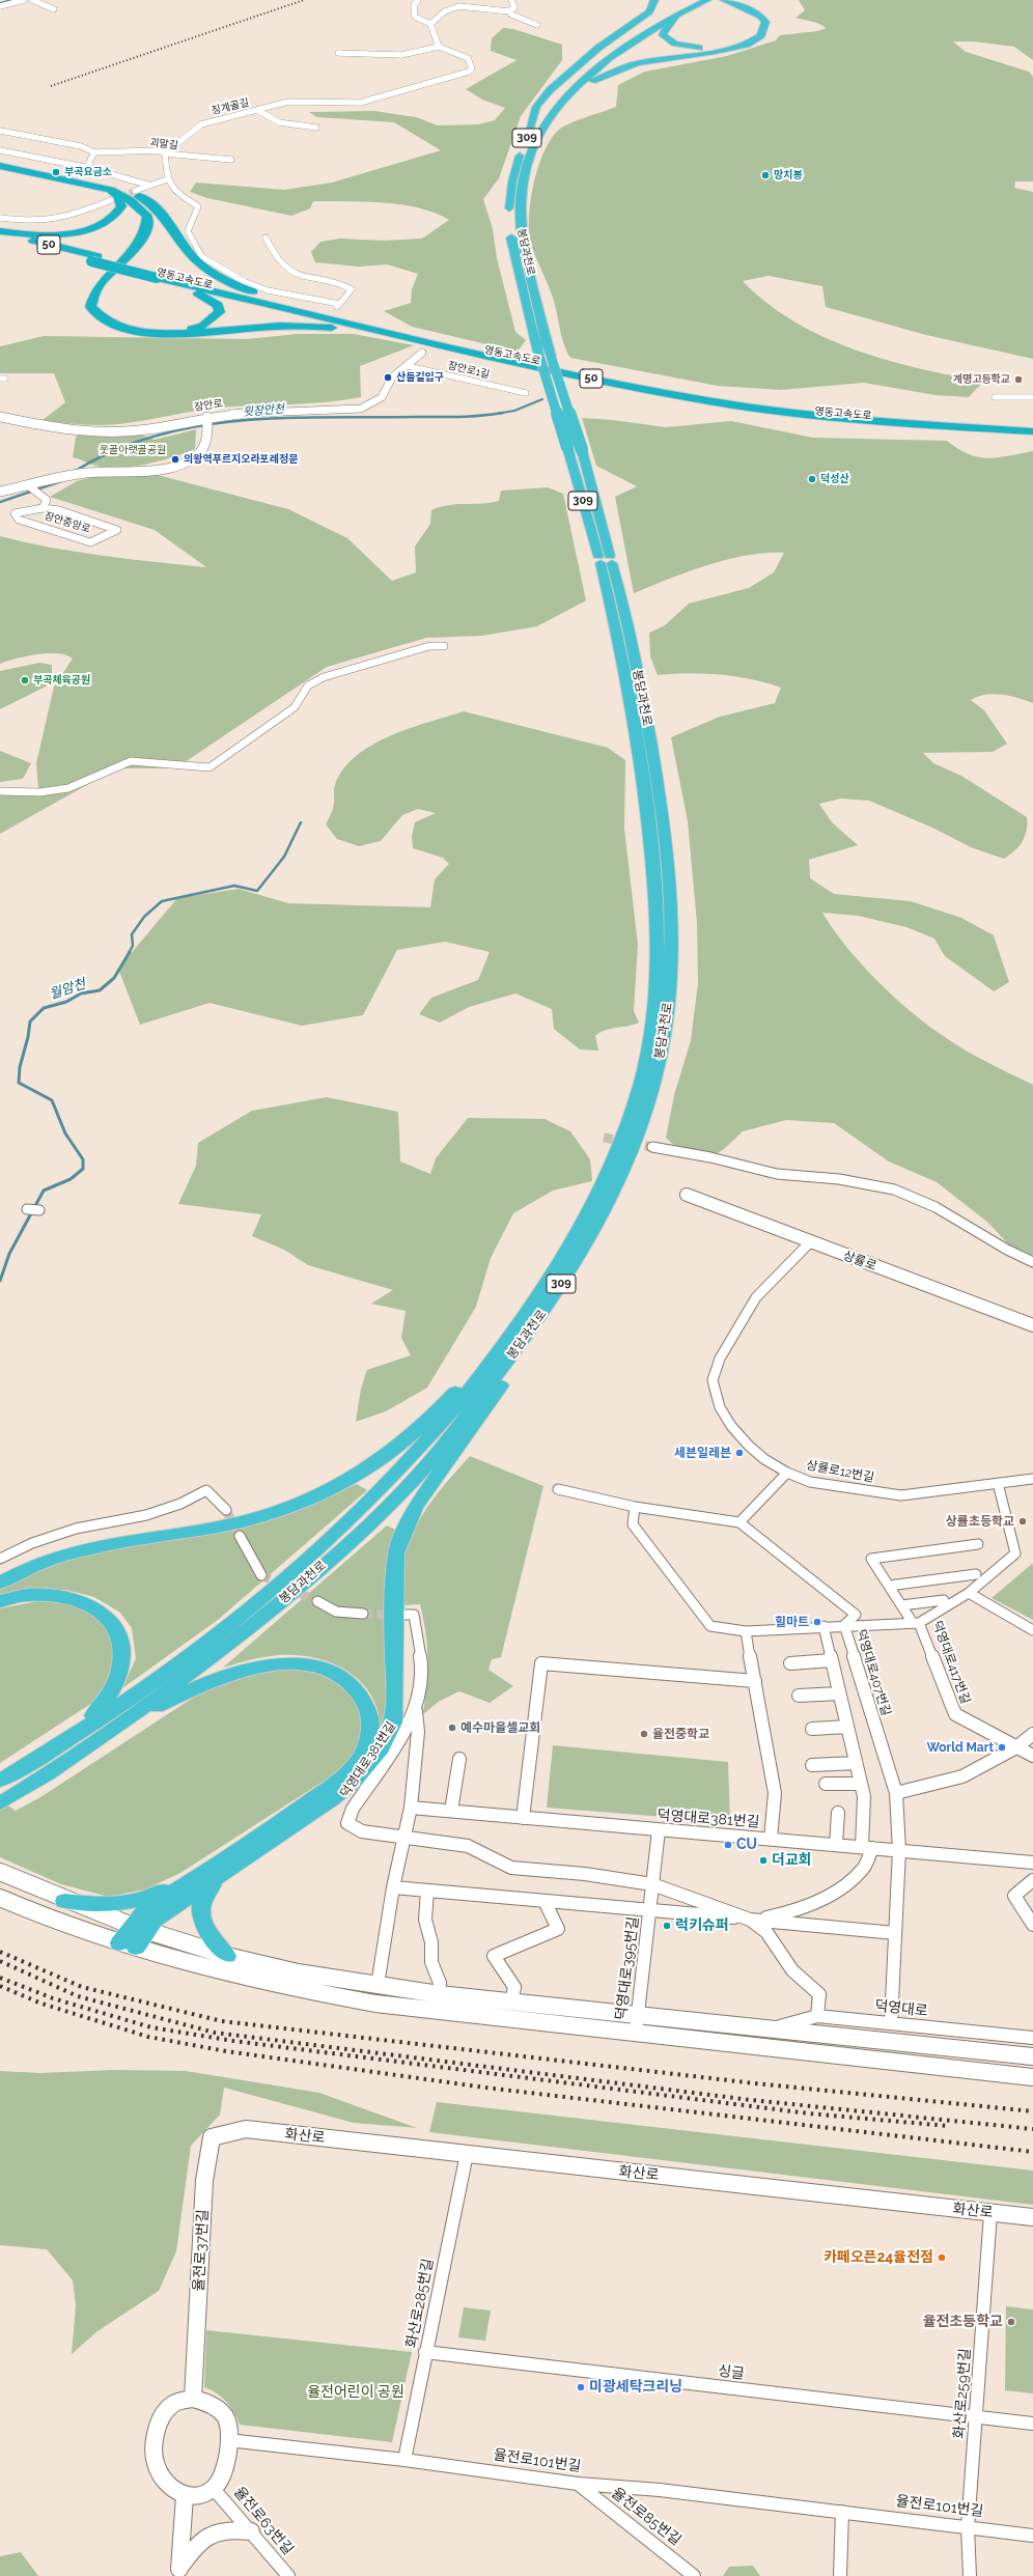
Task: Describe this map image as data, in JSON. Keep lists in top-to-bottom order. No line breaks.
{"streets":{"highway":["309","50","봉담과천로","영동고속도로"],"street":["징계골길","괴말길","장안로1길","장안로","장안중앙로","상률로","상률로12번길","덕영대로417번길","덕영대로407번길","덕영대로381번길","덕영대로395번길","덕영대로","화산로","율전로37번길","화산로285번길","싱글","화산로259번길","율전로101번길","율전로85번길","율전로63번길"]},"crossings":[["징계골길","괴말길"],["장안로1길","장안로"],["상률로","상률로12번길"],["상률로12번길","덕영대로417번길"],["덕영대로407번길","덕영대로381번길"],["덕영대로407번길","덕영대로"],["덕영대로381번길","덕영대로395번길"],["화산로","율전로37번길"],["화산로","화산로285번길"],["화산로","화산로259번길"],["율전로37번길","율전로101번길"],["율전로37번길","율전로63번길"],["화산로285번길","싱글"],["화산로285번길","율전로101번길"],["싱글","화산로259번길"],["화산로259번길","율전로101번길"],["율전로101번길","율전로85번길"],["율전로101번길","율전로63번길"]],"water":["윗장안천","월암천"],"parks":["웃골아랫골공원","율전어린이 공원"],"places":["부곡요금소","망치봉","산들길입구","계명고등학교","의왕역푸르지오라포레정문","덕성산","부곡체육공원","세븐일레븐","상률초등학교","힐마트","예수마을셀교회","율전중학교","World Mart","CU","더교회","럭키슈퍼","카페오픈24율전점","율전초등학교","미광세탁크리닝"]}
